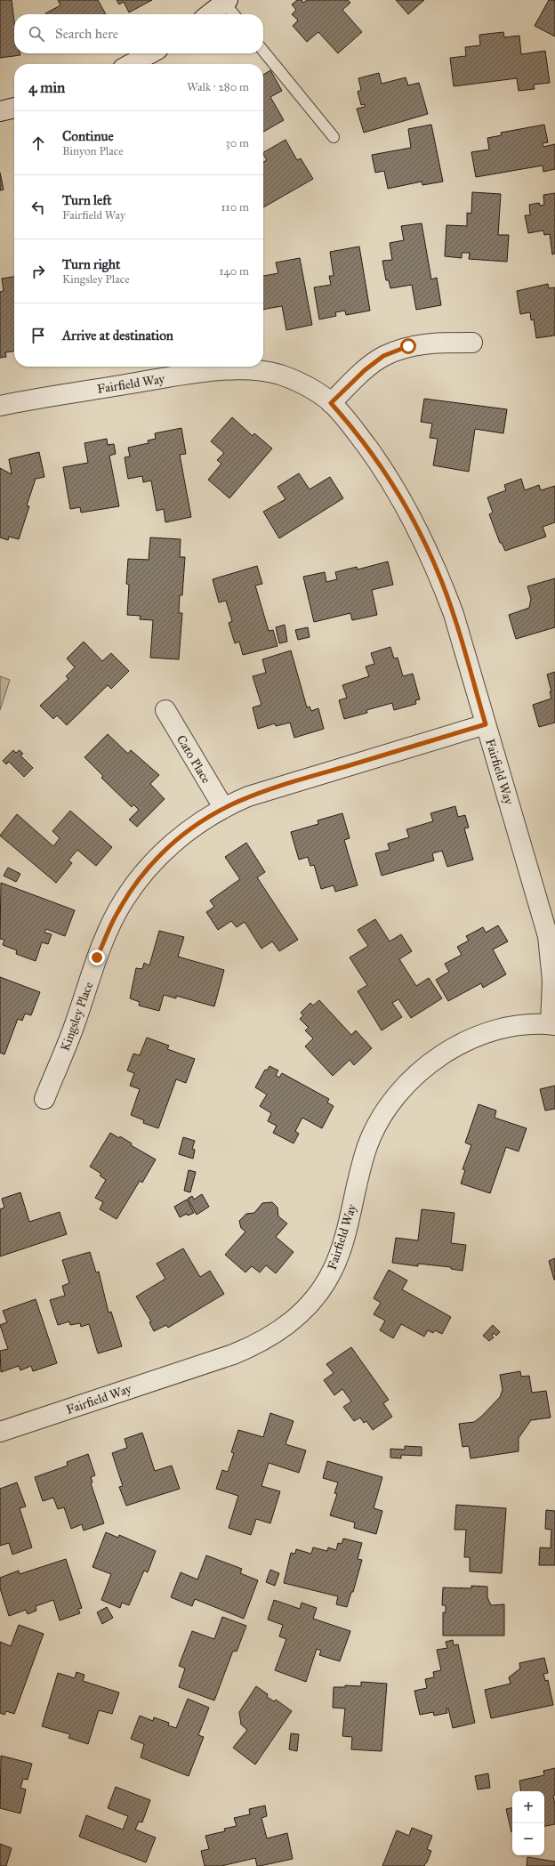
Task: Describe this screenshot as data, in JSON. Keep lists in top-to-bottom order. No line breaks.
{"streets":{"street":["Fairfield Way","Cato Place","Kingsley Place"]},"crossings":[["Fairfield Way","Kingsley Place"],["Cato Place","Kingsley Place"]],"page":{"search":"Search here","heading":["4 min","Walk · 280 m"],"list":[["Continue","Binyon Place","30 m"],["Turn left","Fairfield Way","110 m"],["Turn right","Kingsley Place","140 m"],"Arrive at destination"],"map_buttons":["+","−"]}}
